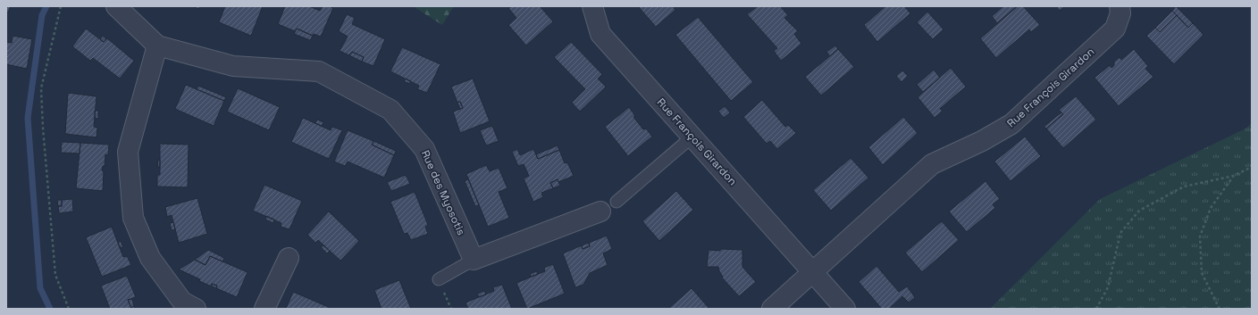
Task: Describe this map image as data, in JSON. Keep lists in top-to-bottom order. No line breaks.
{"streets":{"street":["Rue François Girardon","Rue des Myosotis"]}}
